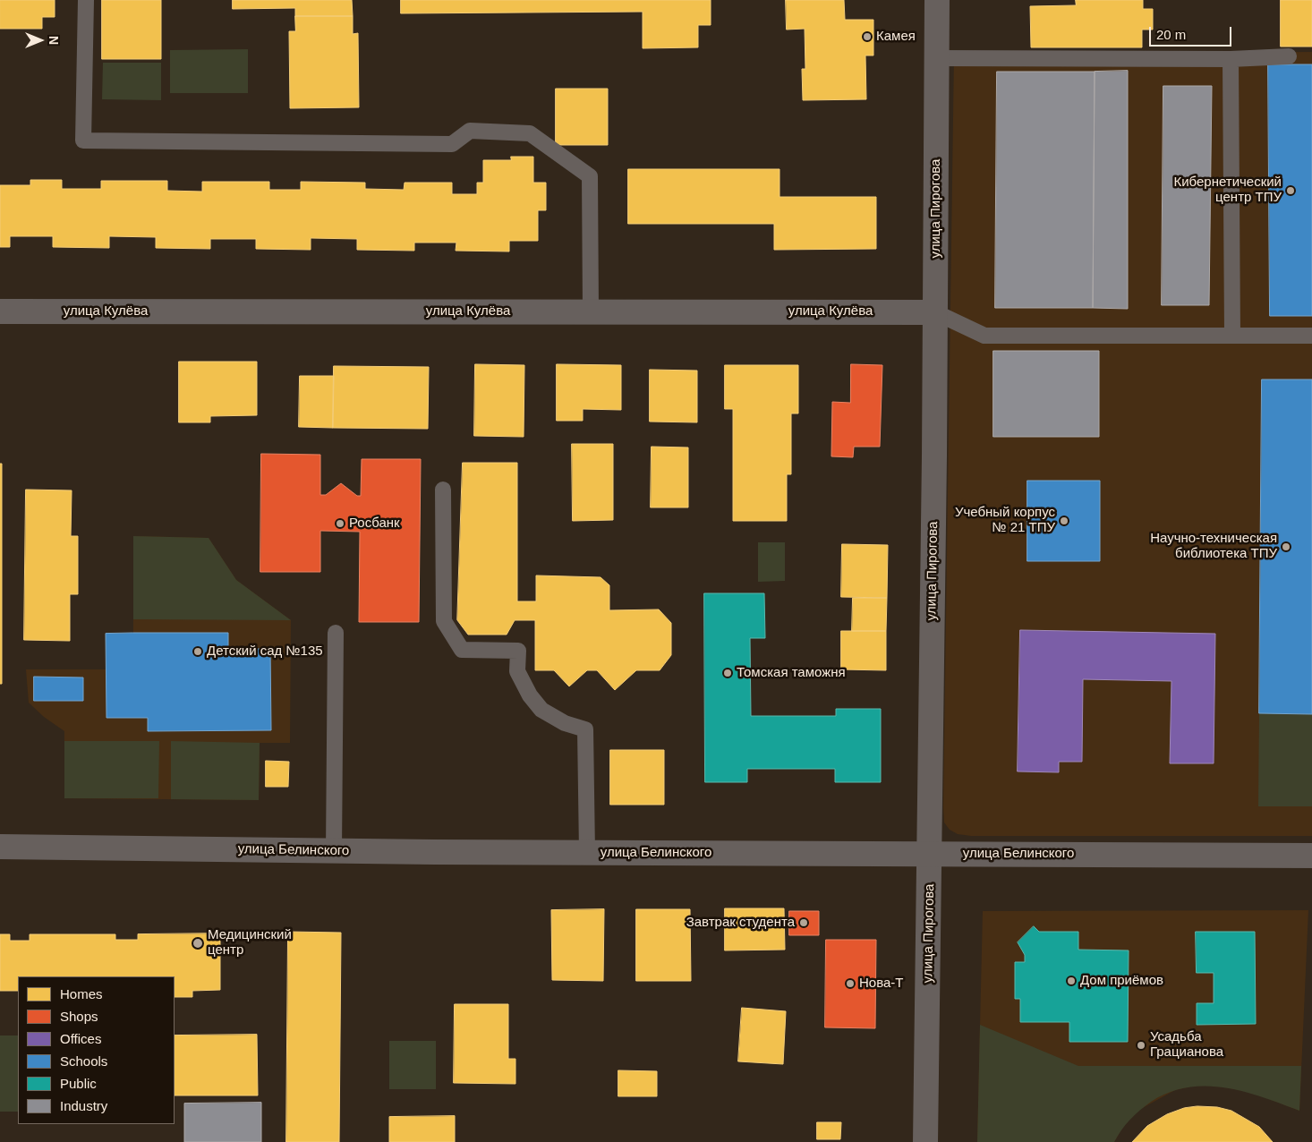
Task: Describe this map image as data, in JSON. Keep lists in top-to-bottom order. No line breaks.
{"streets":{"street":["улица Пирогова","улица Кулёва","улица Белинского"]},"crossings":[["улица Пирогова","улица Кулёва"],["улица Пирогова","улица Белинского"]],"places":["Камея","Кибернетический центр ТПУ","Учебный корпус № 21 ТПУ","Росбанк","Научно-техническая библиотека ТПУ","Детский сад №135","Томская таможня","Завтрак студента","Медицинский центр","Дом приёмов","Нова-Т","Усадьба Грацианова"],"legend":["Homes","Shops","Offices","Schools","Public","Industry"],"scale_bar":"20 m","north":"right"}
